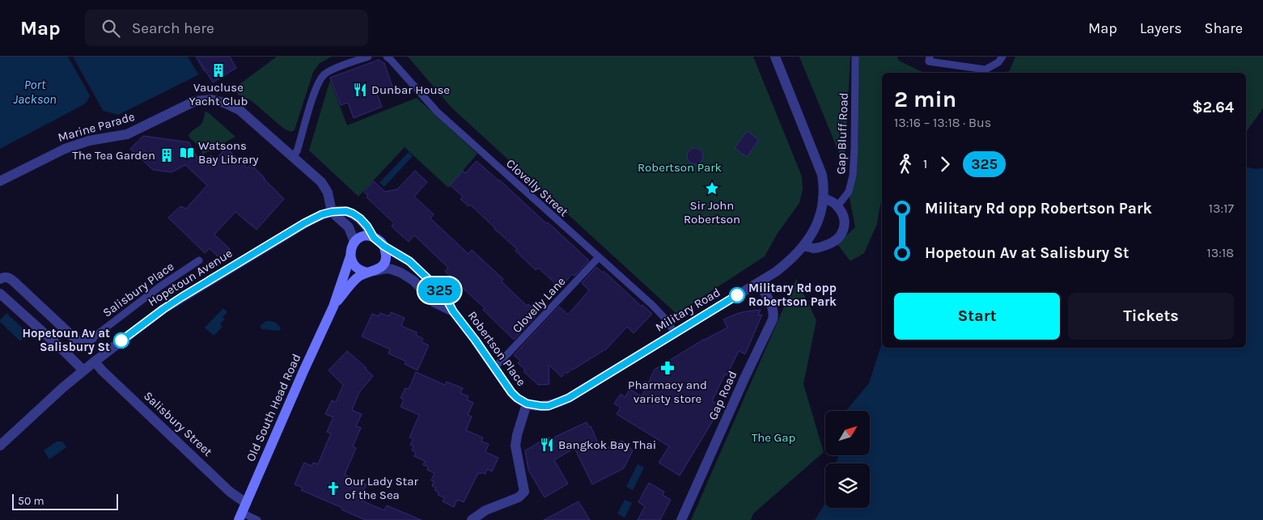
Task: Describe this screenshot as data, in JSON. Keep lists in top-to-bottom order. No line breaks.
{"streets":{"main road":["Old South Head Road"],"street":["Marine Parade","Hopetoun Avenue","Military Road","Robertson Place","Gap Road","Salisbury Street"],"lane":["Gap Bluff Road","Clovelly Street","Salisbury Place","Clovelly Lane"]},"crossings":[["Clovelly Street","Clovelly Lane"],["Clovelly Street","Military Road"],["Hopetoun Avenue","Robertson Place"],["Hopetoun Avenue","Old South Head Road"],["Hopetoun Avenue","Salisbury Street"],["Clovelly Lane","Robertson Place"],["Military Road","Robertson Place"],["Military Road","Gap Road"],["Robertson Place","Old South Head Road"],["Old South Head Road","Salisbury Street"]],"water":["Port Jackson"],"parks":["Robertson Park","The Gap"],"places":{"building":["Vaucluse Yacht Club","The Tea Garden"],"restaurant":["Dunbar House","Bangkok Bay Thai"],"library":["Watsons Bay Library"],"place":["Sir John Robertson"],"other":["Military Rd opp Robertson Park","Hopetoun Av at Salisbury St"],"pharmacy":["Pharmacy and variety store"],"church":["Our Lady Star of the Sea"]},"lines":["bus line 325"],"scale_bar":"50 m","north":"top right","page":{"header":"Map","search":"Search here","nav":["Map","Layers","Share"],"on_map":"325","heading":["2 min","13:16 – 13:18 · Bus","$2.64"],"legs":["1","325"],"list":[{"name":"Military Rd opp Robertson Park","value":"13:17"},{"name":"Hopetoun Av at Salisbury St","value":"13:18"}],"buttons":["Start","Tickets"],"scale":"50 m"}}
